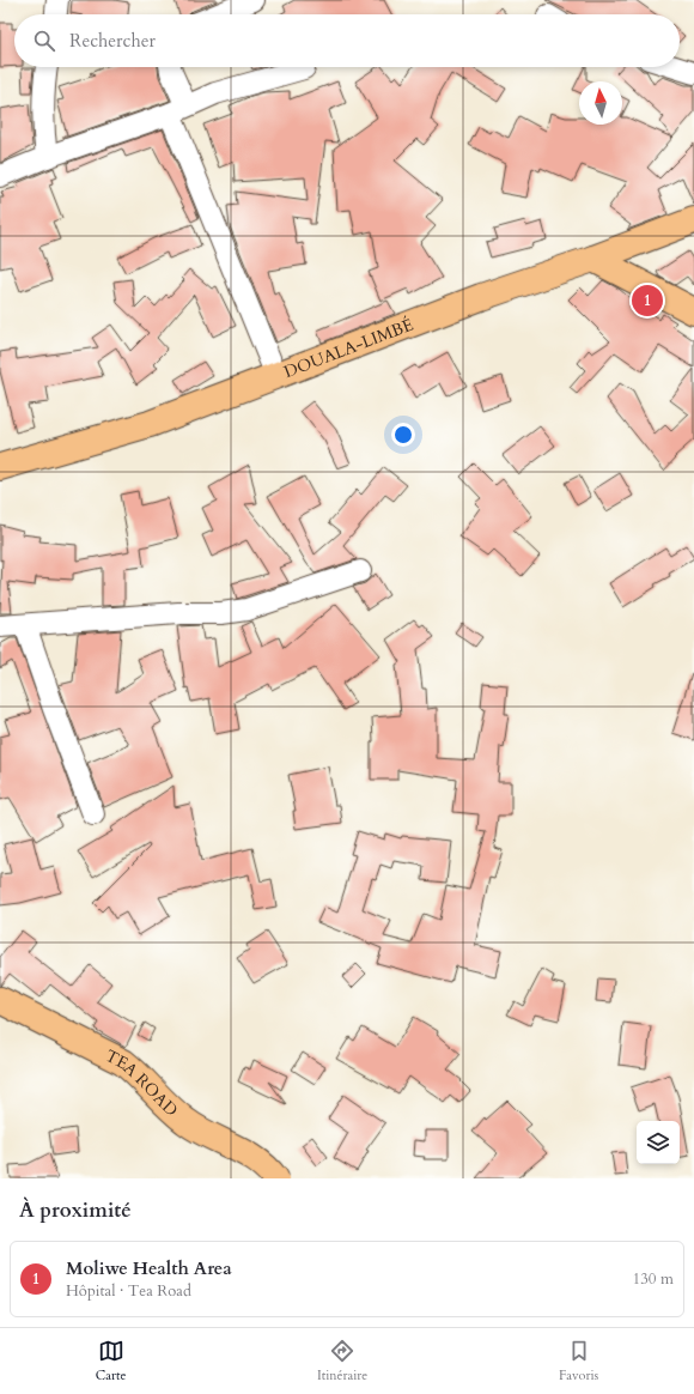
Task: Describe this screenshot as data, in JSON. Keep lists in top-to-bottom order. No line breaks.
{"streets":{"main road":["DOUALA-LIMBÉ","TEA ROAD"]},"north":"top","page":{"search":"Rechercher","pins":"1","heading":"À proximité","list":[{"mark":"1","name":"Moliwe Health Area","note":"Hôpital · Tea Road","value":"130 m"}],"nav":["Carte","Itinéraire","Favoris"]}}
